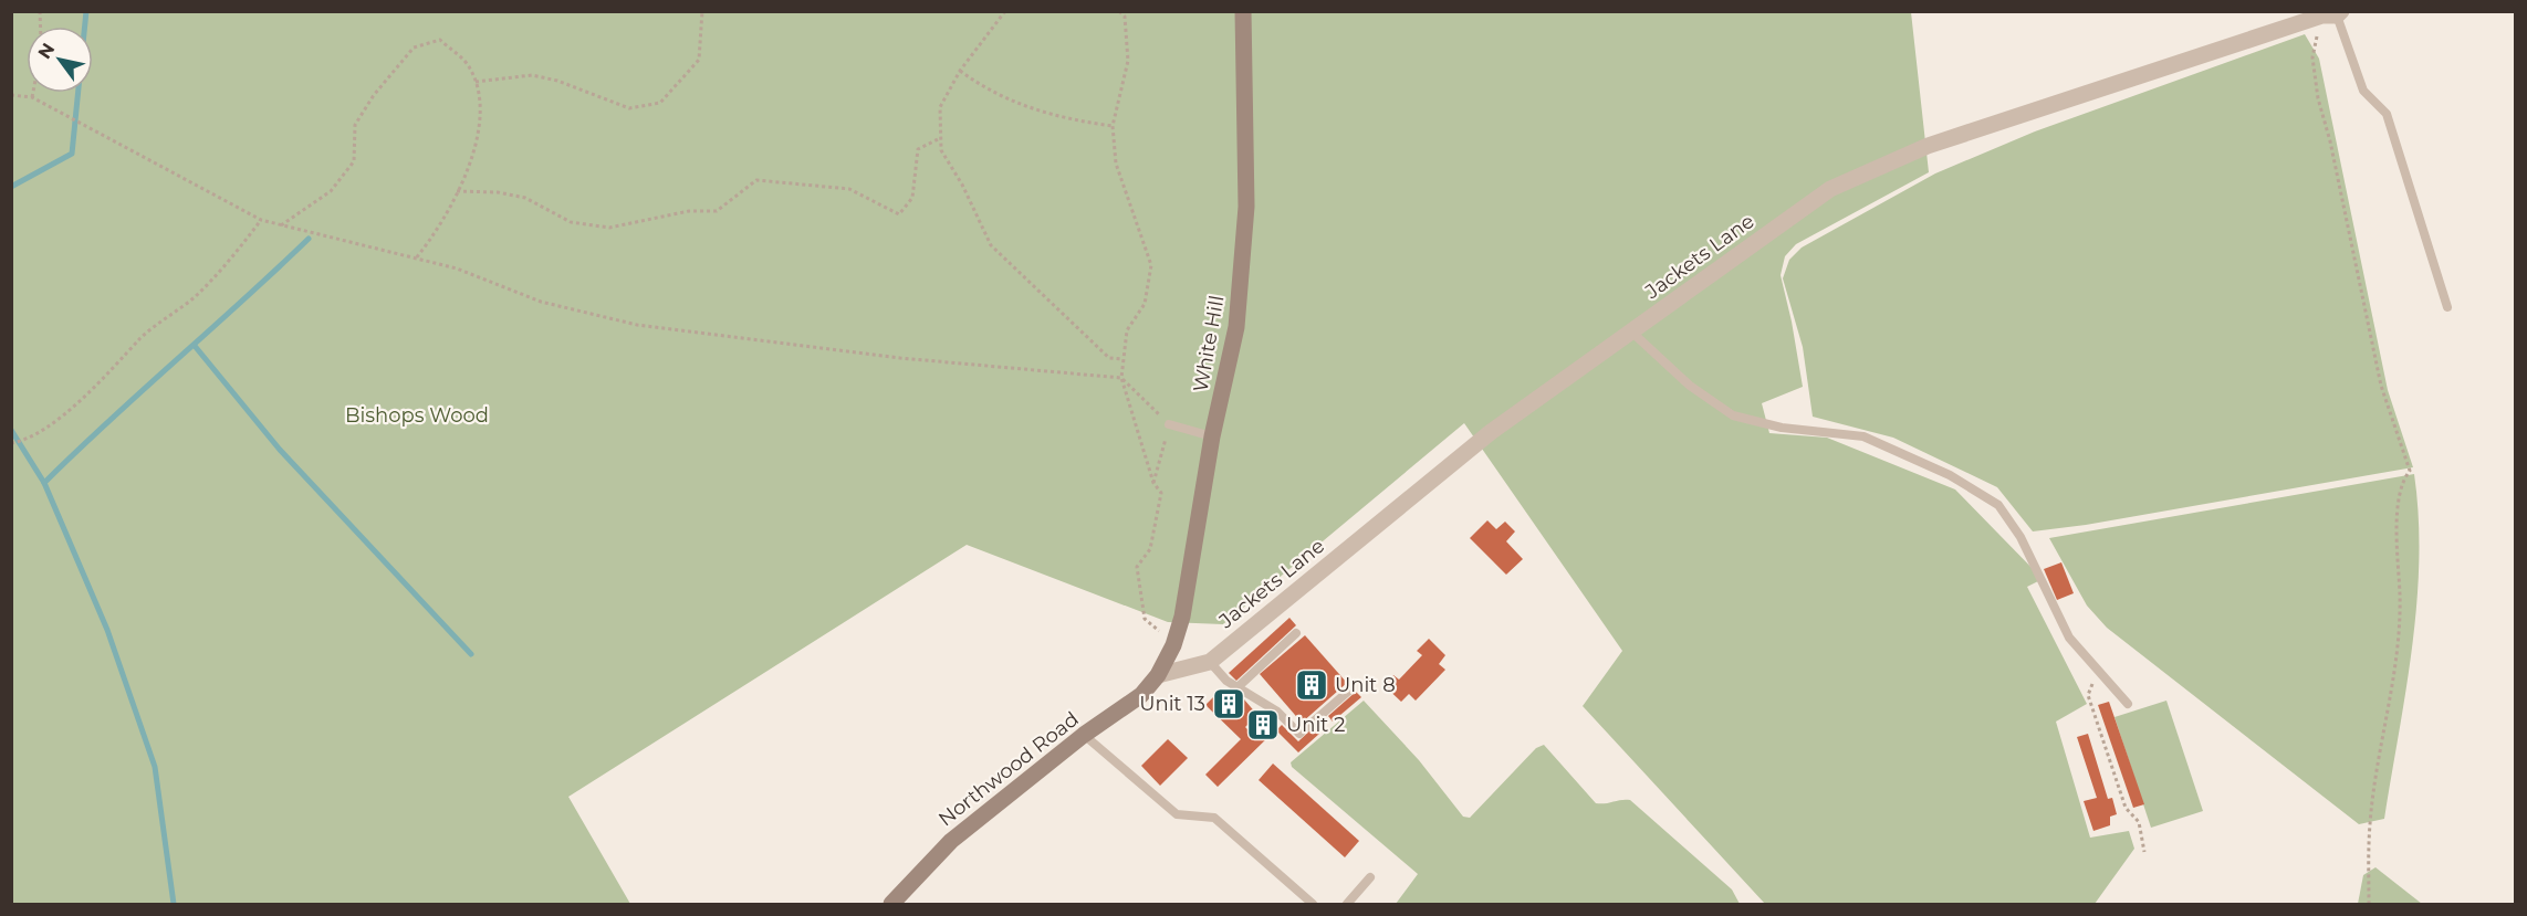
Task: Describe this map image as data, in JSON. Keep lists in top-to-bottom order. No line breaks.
{"streets":{"street":["Jackets Lane","White Hill","Northwood Road"]},"crossings":[["Jackets Lane","White Hill"],["Jackets Lane","Northwood Road"],["White Hill","Northwood Road"]],"parks":["Bishops Wood"],"places":{"building":["Unit 8","Unit 13","Unit 2"]},"north":"top left"}
